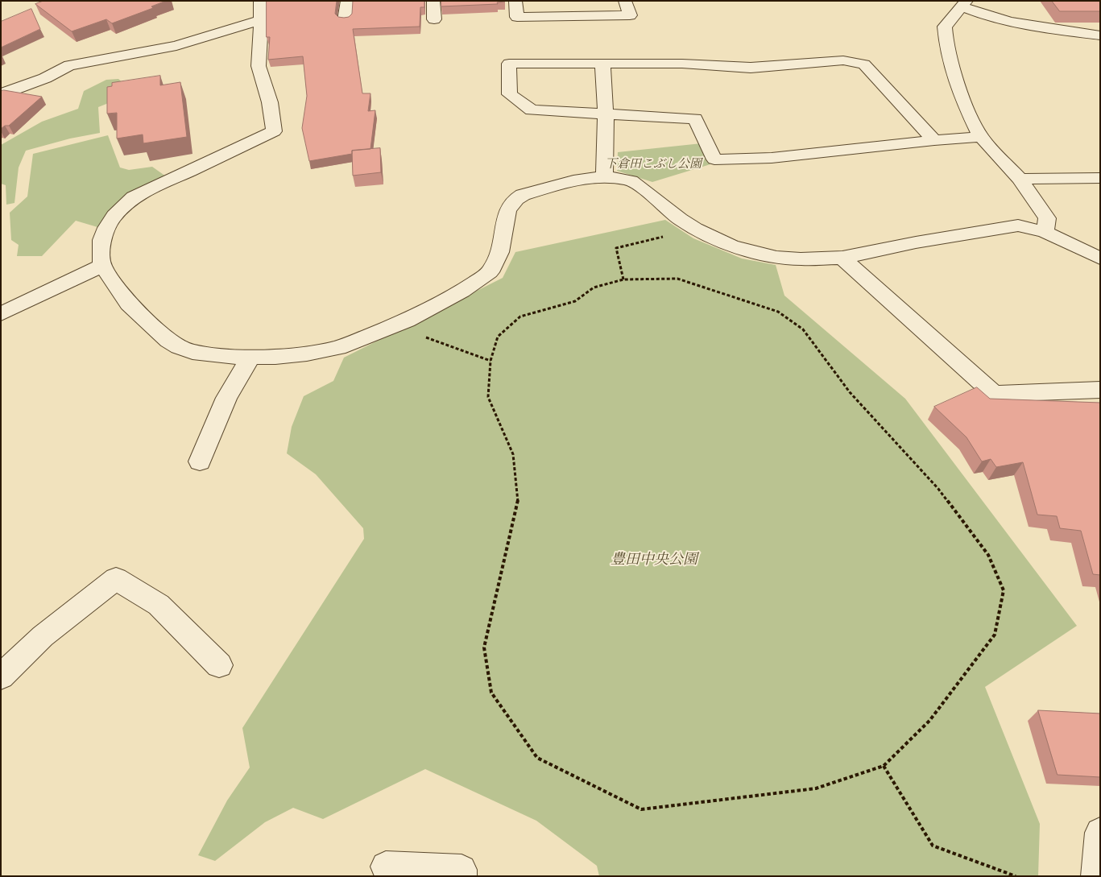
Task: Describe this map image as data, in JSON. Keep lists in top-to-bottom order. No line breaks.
{"parks":["下倉田こぶし公園","豊田中央公園"]}
